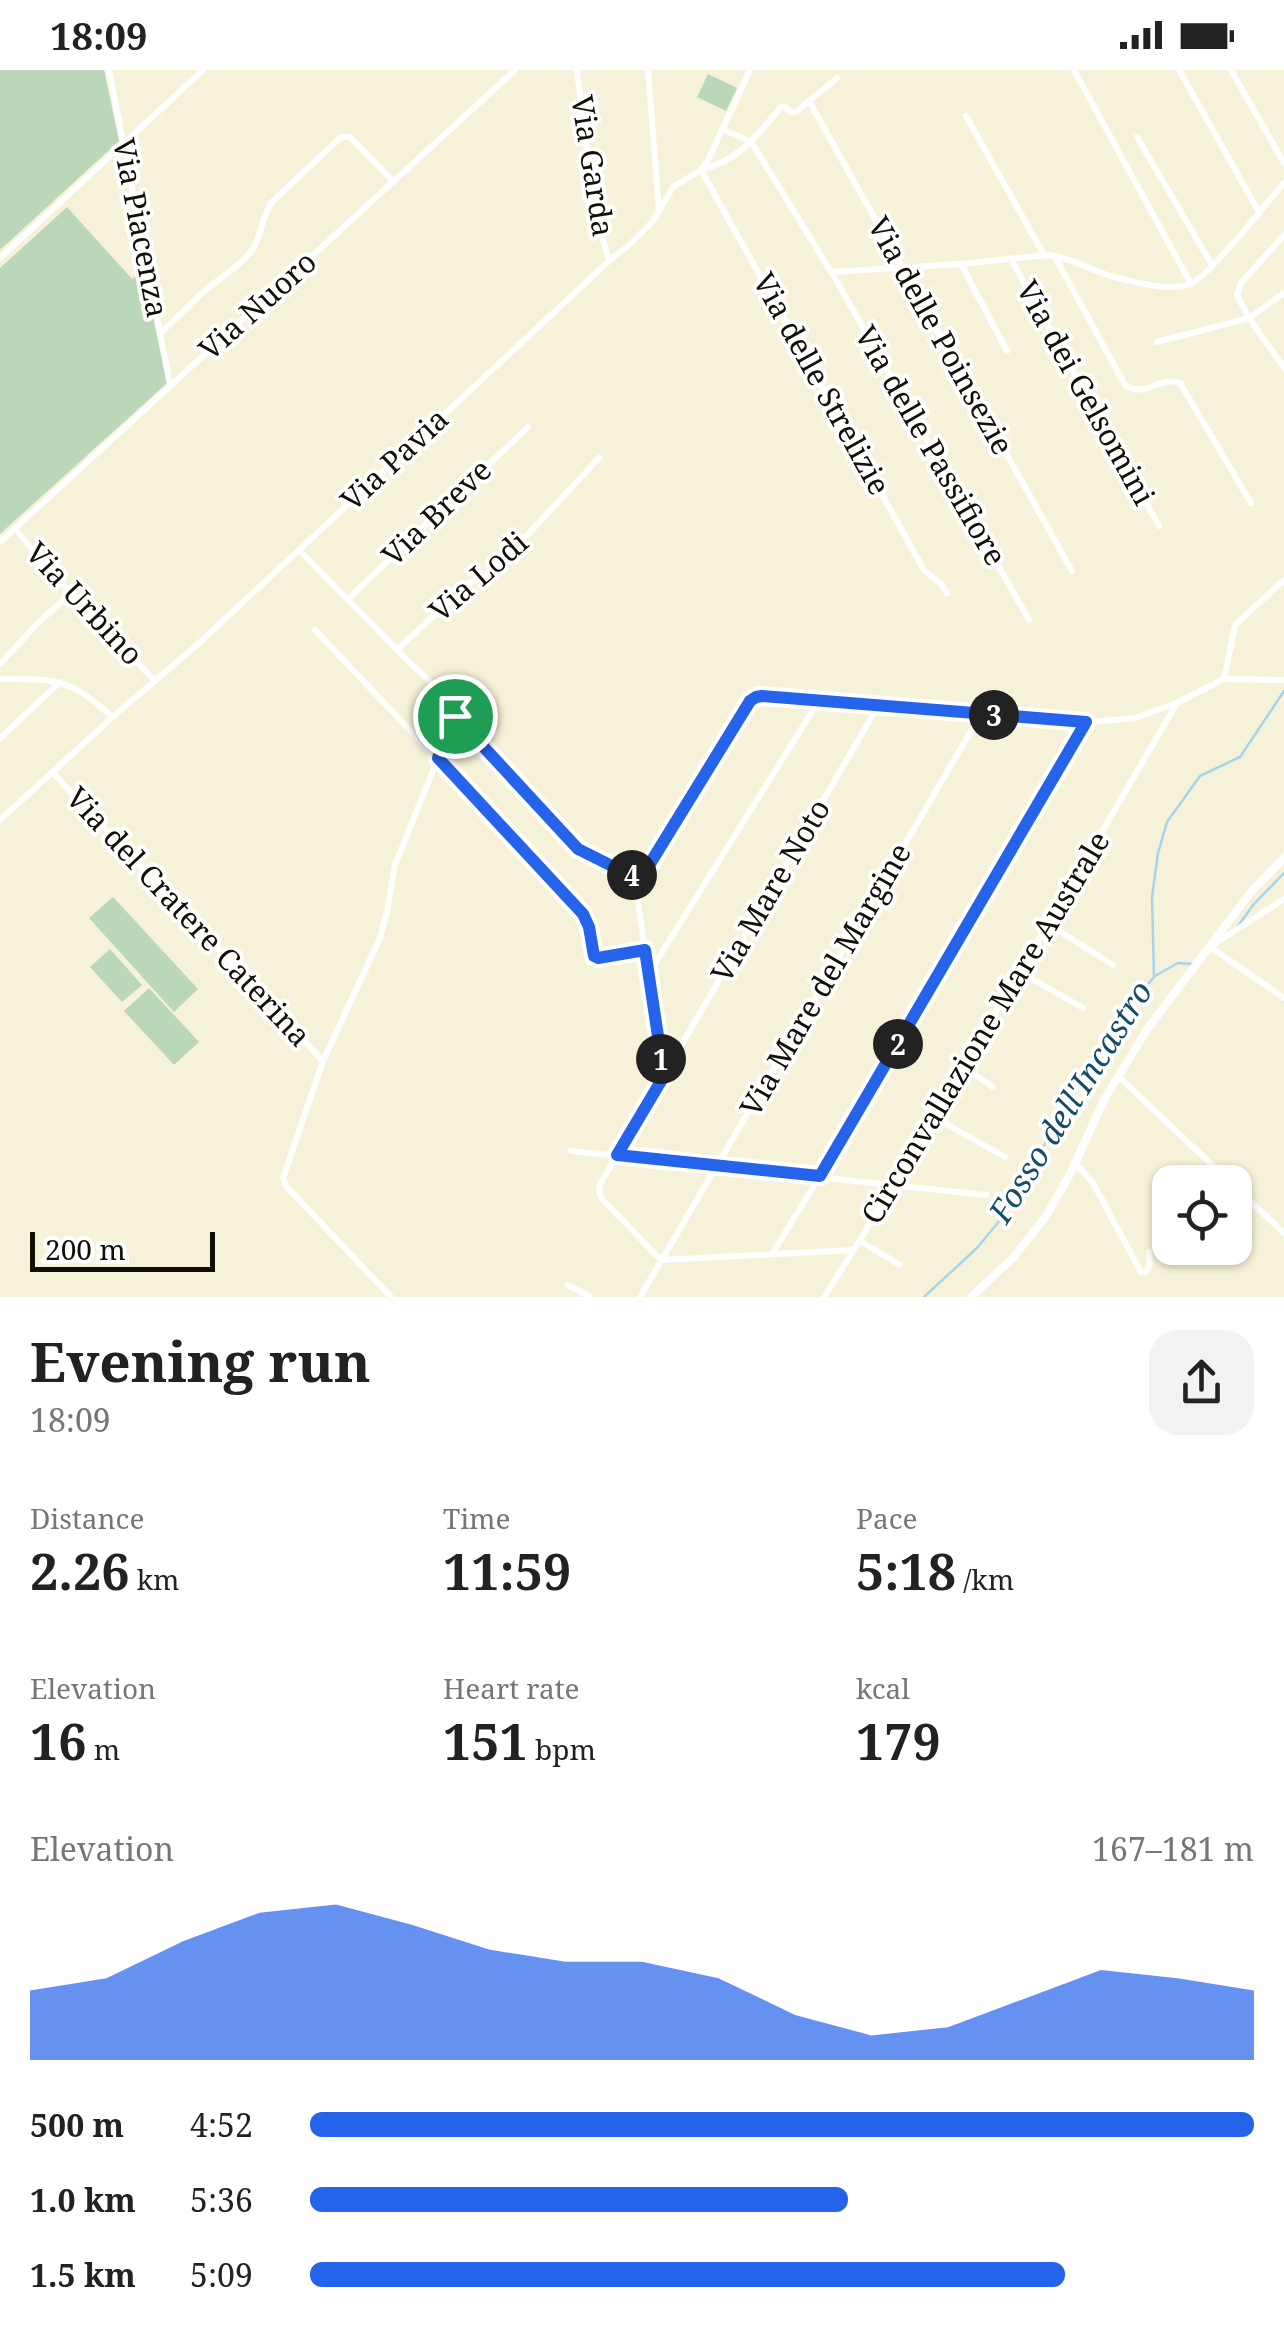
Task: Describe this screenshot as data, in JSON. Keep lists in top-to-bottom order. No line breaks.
{"streets":{"street":["Via Garda","Via Piacenza","Via Nuoro","Via delle Poinsezie","Via delle Strelizie","Via dei Gelsomini","Via delle Passifiore","Via Pavia","Via Breve","Via Lodi","Via Urbino","Via Mare Noto","Via del Cratere Caterina","Via Mare del Margine","Circonvallazione Mare Australe"]},"crossings":[["Via Garda","Via Pavia"],["Via Piacenza","Via Nuoro"],["Via Nuoro","Via Urbino"],["Via delle Strelizie","Via Pavia"],["Via Pavia","Via Urbino"],["Via Pavia","Via del Cratere Caterina"],["Via Mare del Margine","Circonvallazione Mare Australe"]],"water":["Fosso dell'Incastro"],"scale_bar":"200 m","page":{"status":"18:09","pins":["3","4","2","1"],"scale":"200 m","heading":["Evening run","18:09"],"stats":[["Distance","2.26 km"],["Time","11:59"],["Pace","5:18 /km"],["Elevation","16 m"],["Heart rate","151 bpm"],["kcal","179"]],"chart":["Elevation","167–181 m"],"list":[{"name":"500 m","note":"4:52"},{"name":"1.0 km","note":"5:36"},{"name":"1.5 km","note":"5:09"}]}}
